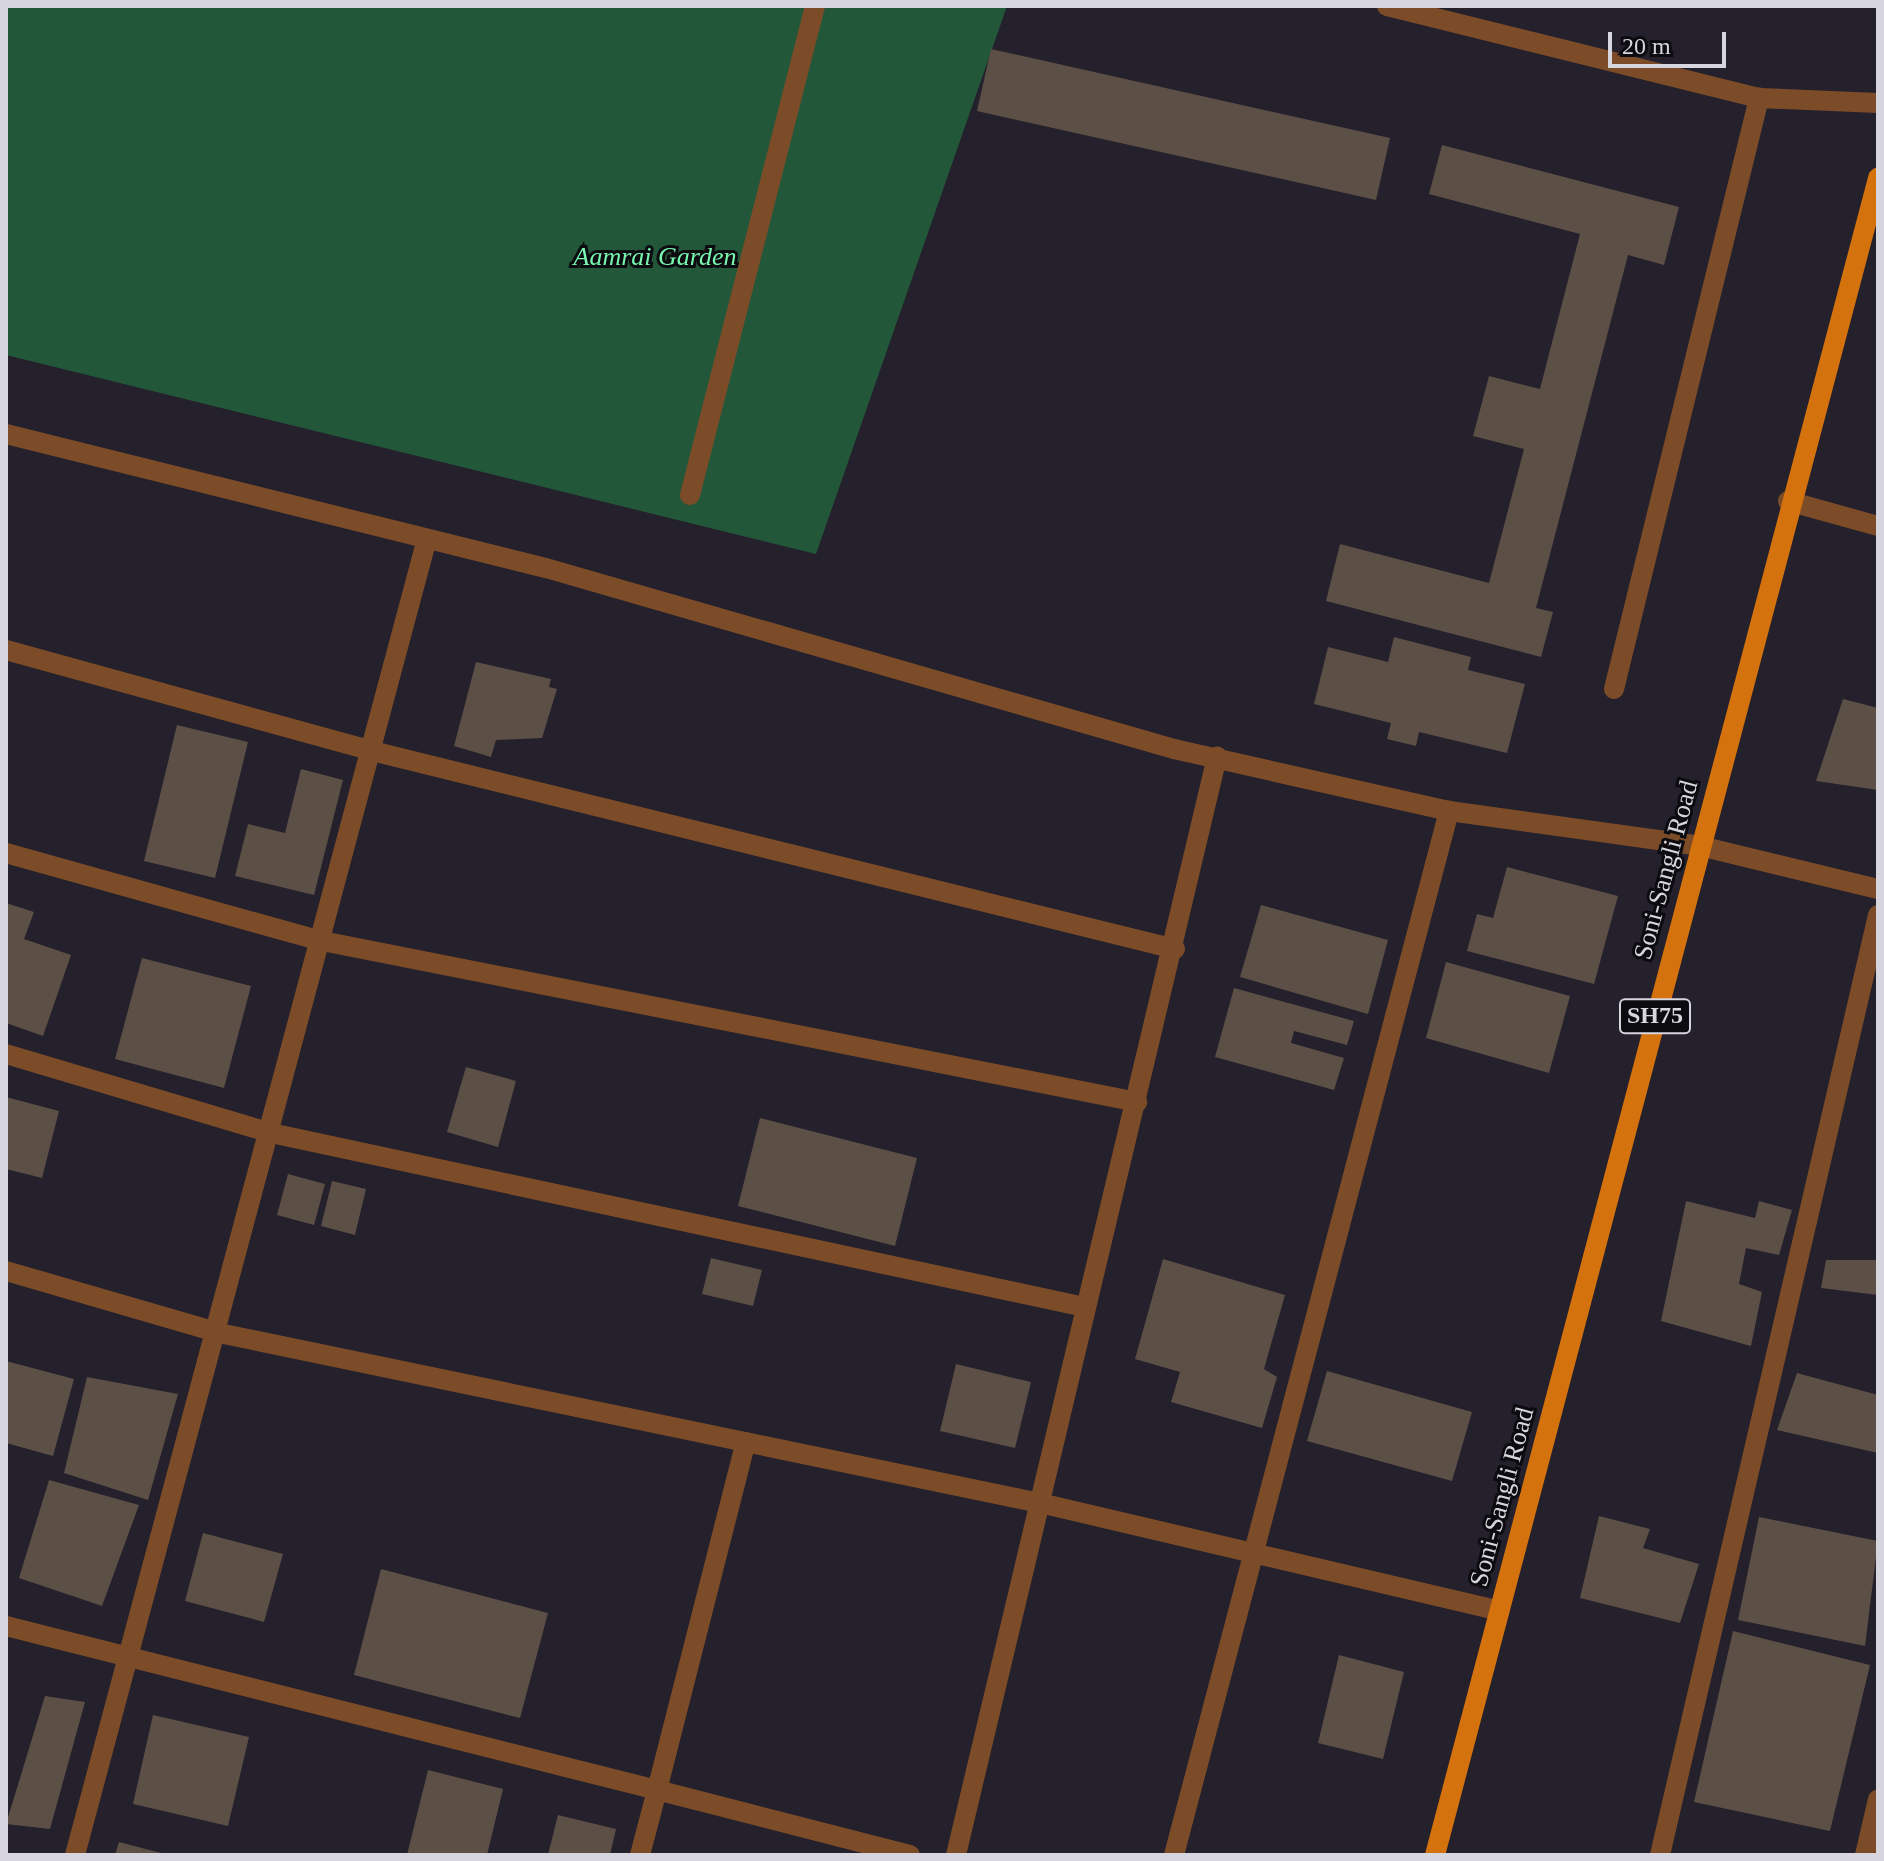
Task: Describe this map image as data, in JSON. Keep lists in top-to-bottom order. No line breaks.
{"streets":{"main road":["Soni-Sangli Road","SH75"]},"parks":["Aamrai Garden"],"scale_bar":"20 m"}
